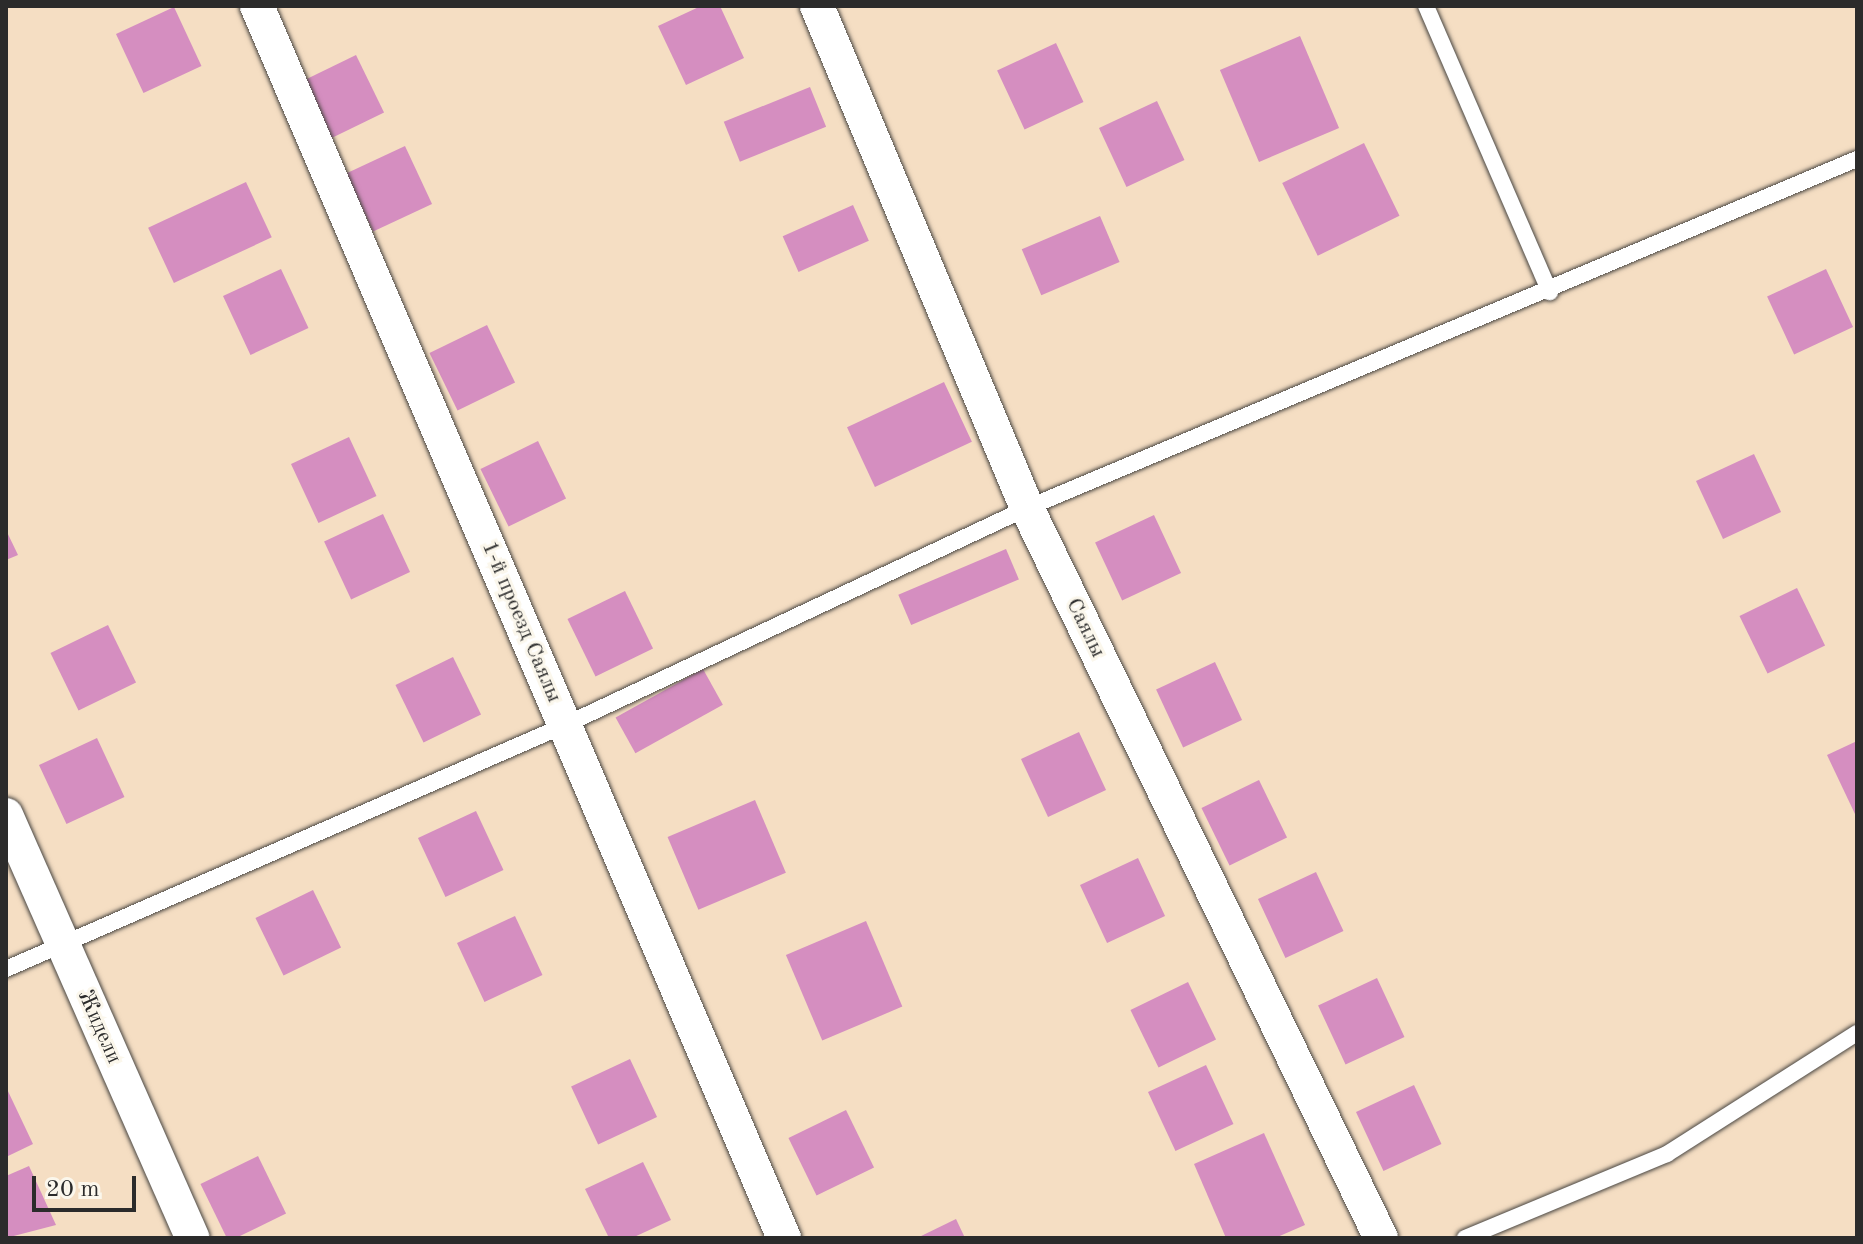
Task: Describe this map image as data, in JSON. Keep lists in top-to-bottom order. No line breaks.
{"streets":{"street":["1-й проезд Саялы","Саялы","Жидели"]},"scale_bar":"20 m"}
